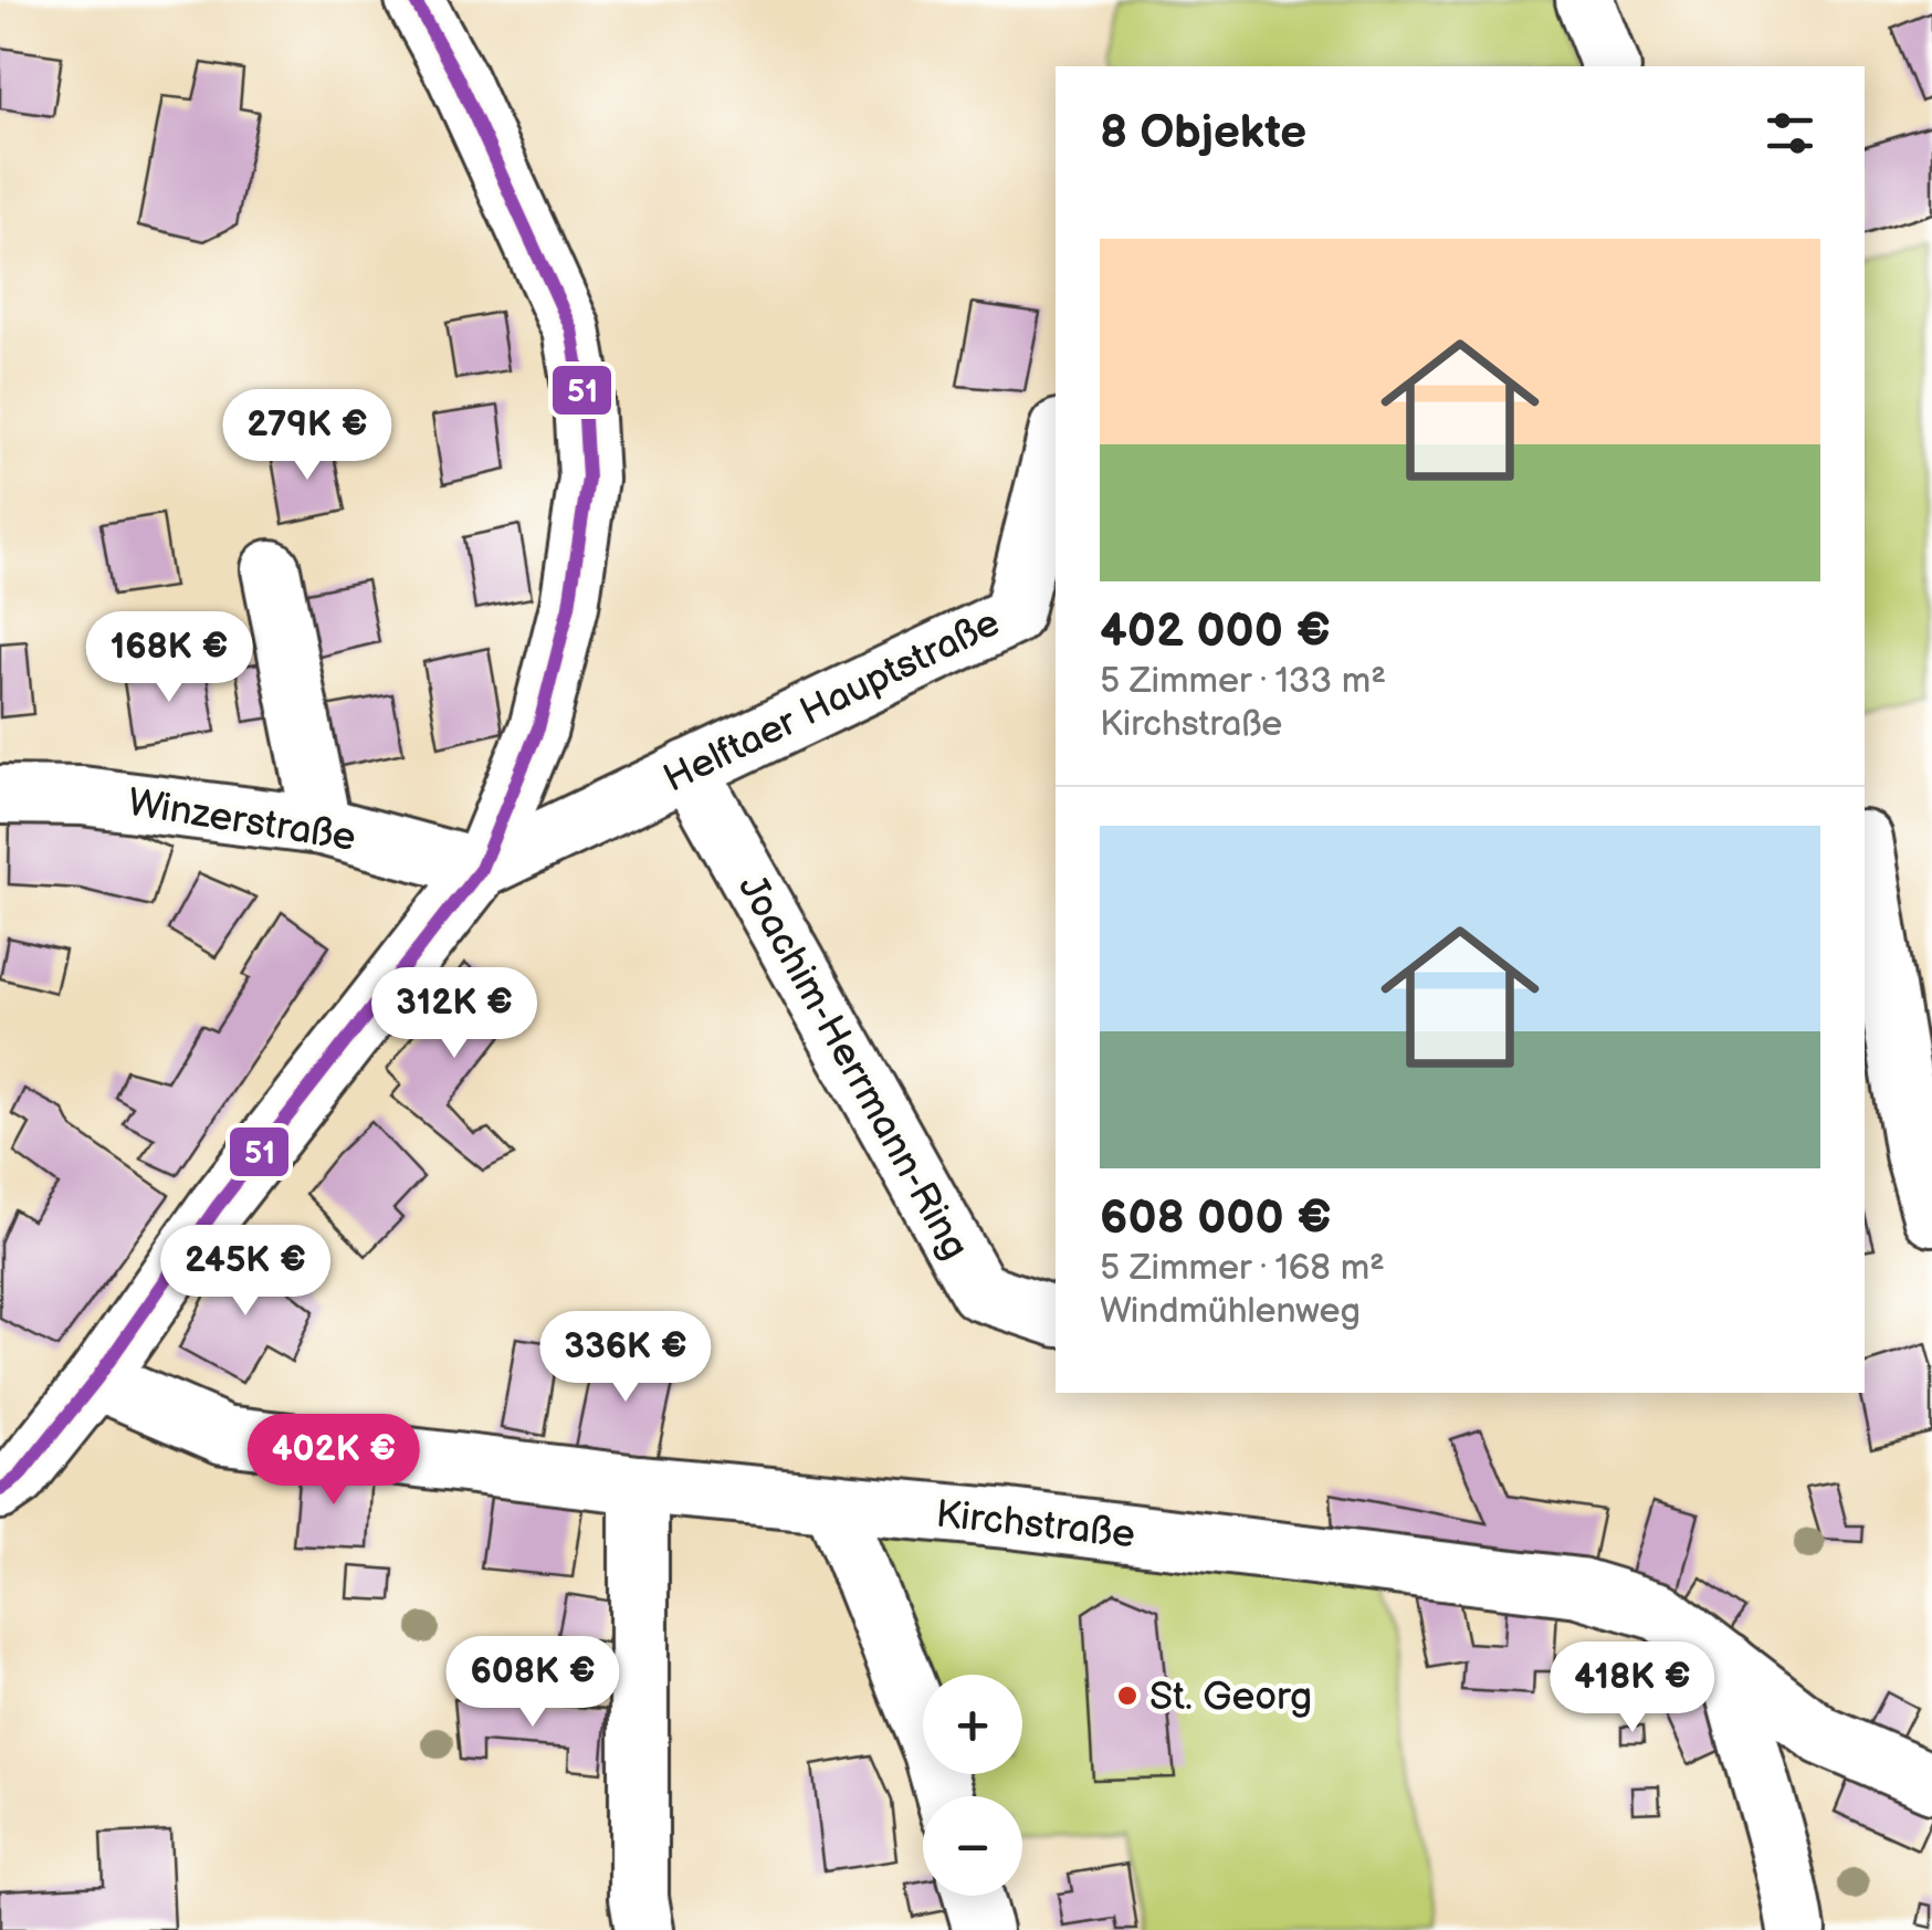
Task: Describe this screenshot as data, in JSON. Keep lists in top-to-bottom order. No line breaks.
{"streets":{"street":["Helftaer Hauptstraße","Winzerstraße","Joachim-Herrmann-Ring","Kirchstraße"]},"crossings":[["Helftaer Hauptstraße","Winzerstraße"],["Helftaer Hauptstraße","Joachim-Herrmann-Ring"]],"places":["St. Georg"],"lines":["transit line 51"],"page":{"heading":"8 Objekte","list":[{"name":"402 000 €","note":"5 Zimmer · 133 m² · Kirchstraße"},{"name":"608 000 €","note":"5 Zimmer · 168 m² · Windmühlenweg"}],"price":["279K €","168K €","312K €","245K €","336K €","402K €","608K €","418K €"],"map_buttons":["+","−"]}}
